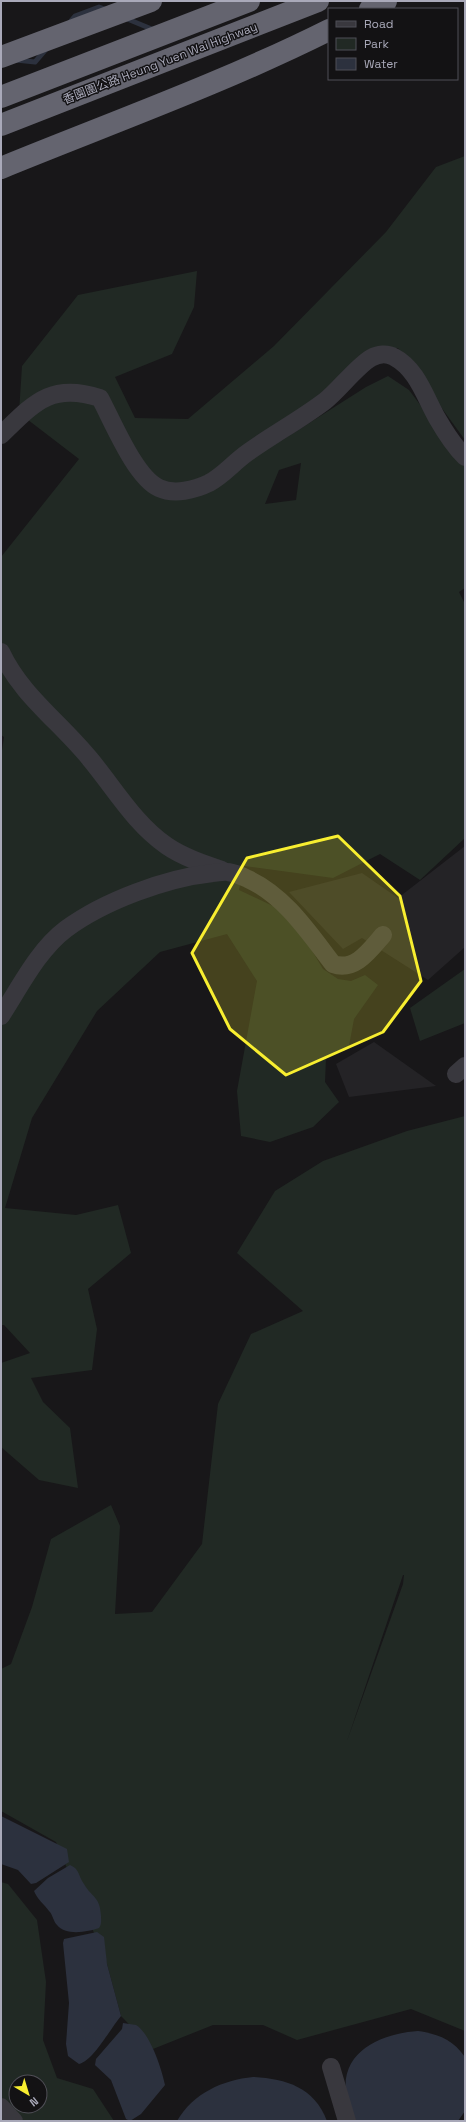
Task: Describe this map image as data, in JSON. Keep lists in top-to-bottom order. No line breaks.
{"streets":{"highway":["香園圍公路 Heung Yuen Wai Highway"]},"legend":["Road","Park","Water"],"north":"bottom right"}
